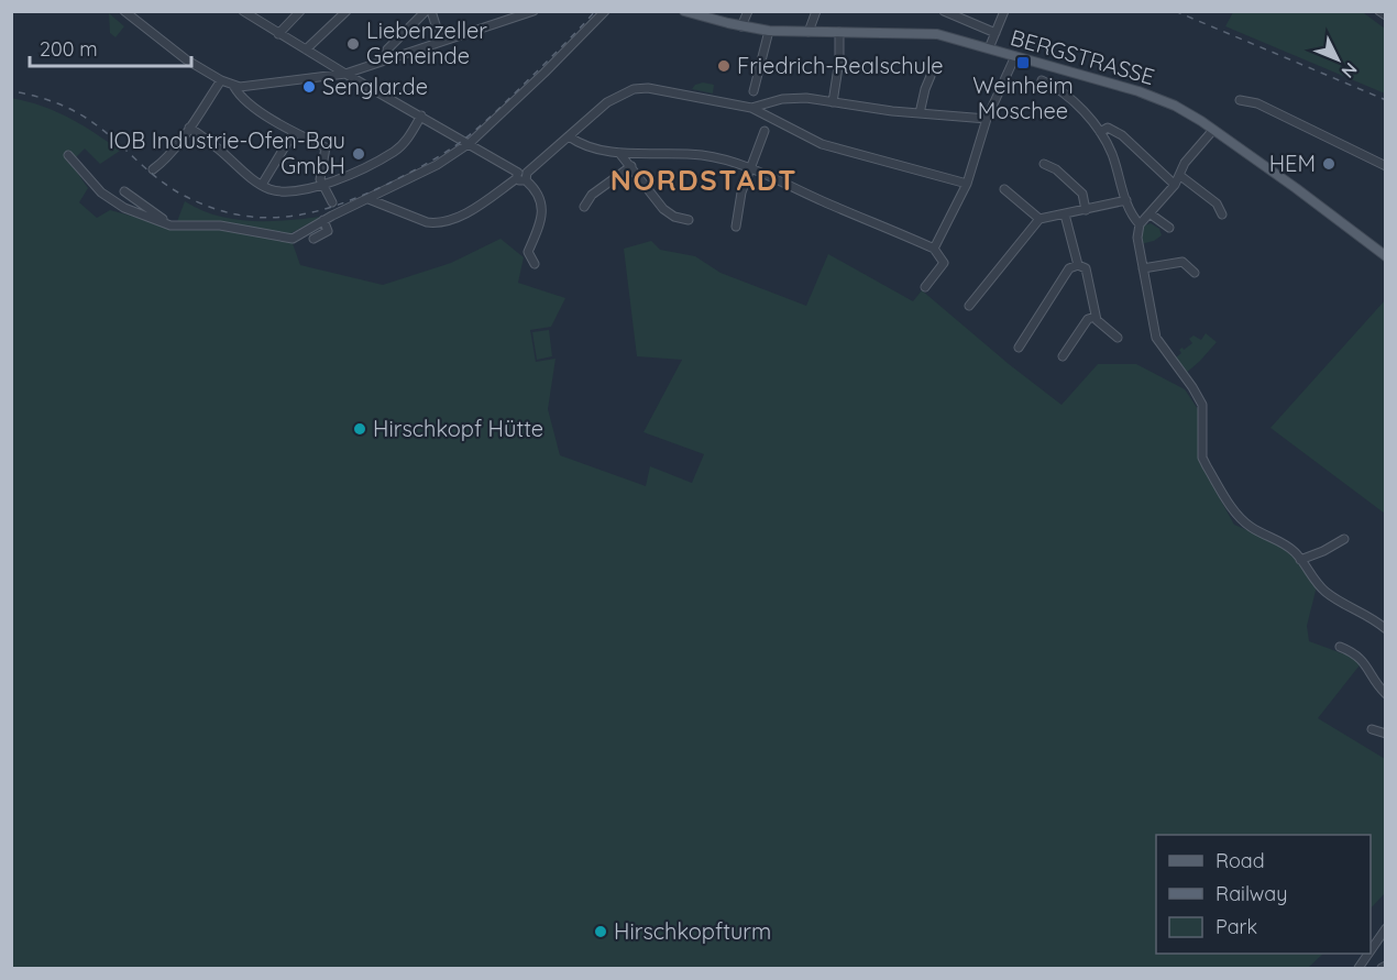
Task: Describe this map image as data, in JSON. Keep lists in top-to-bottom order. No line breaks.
{"streets":{"main road":["BERGSTRASSE"]},"districts":["NORDSTADT"],"places":{"other":["Liebenzeller Gemeinde","Friedrich-Realschule","Senglar.de","IOB Industrie-Ofen-Bau GmbH","HEM","Hirschkopf Hütte","Hirschkopfturm"],"transit":["Weinheim Moschee"]},"legend":["Road","Railway","Park"],"scale_bar":"200 m","north":"bottom right"}
